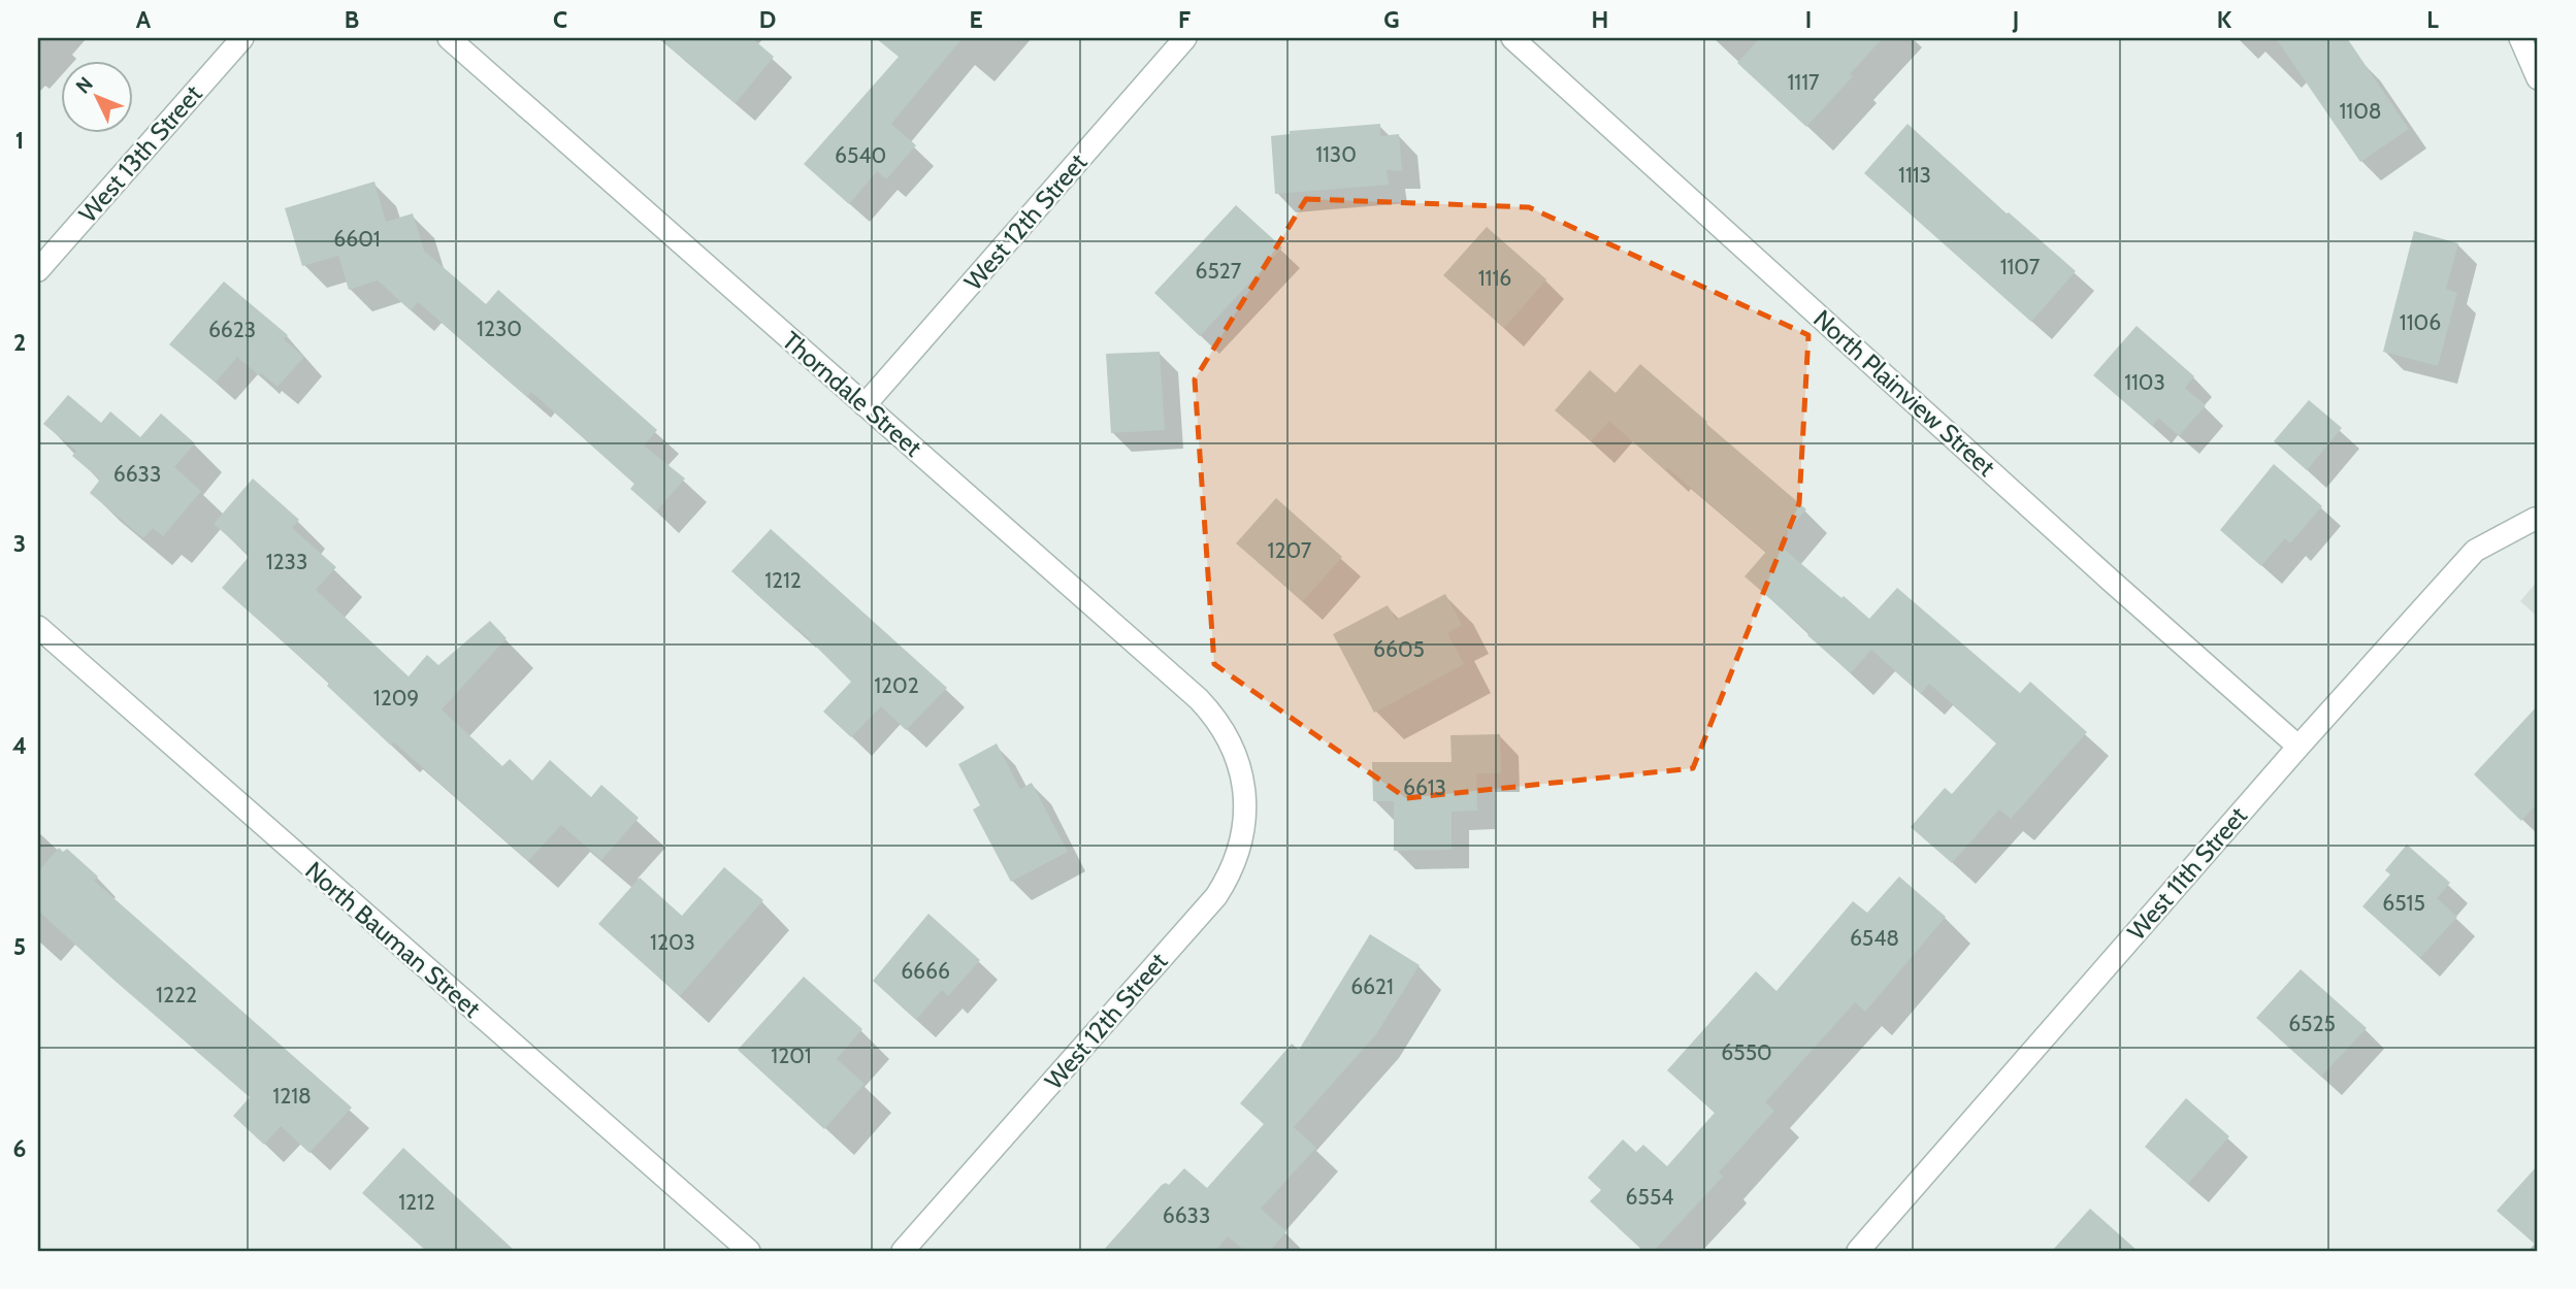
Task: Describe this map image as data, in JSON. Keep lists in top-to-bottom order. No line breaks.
{"streets":{"street":["West 13th Street","West 12th Street","North Plainview Street","Thorndale Street","West 11th Street","North Bauman Street"]},"crossings":[["West 12th Street","Thorndale Street"],["North Plainview Street","West 11th Street"]],"house_numbers":["1117","1108","1130","6540","1113","6601","1107","6527","1116","1106","1230","6623","1103","6633","1207","1233","1212","6605","1202","1209","6613","6515","6548","1203","6666","6621","1222","6525","6550","1201","1218","6554","1212","6633"],"north":"top left","grid":{"columns":["A","B","C","D","E","F","G","H","I","J","K","L"],"rows":["1","2","3","4","5","6"]}}
